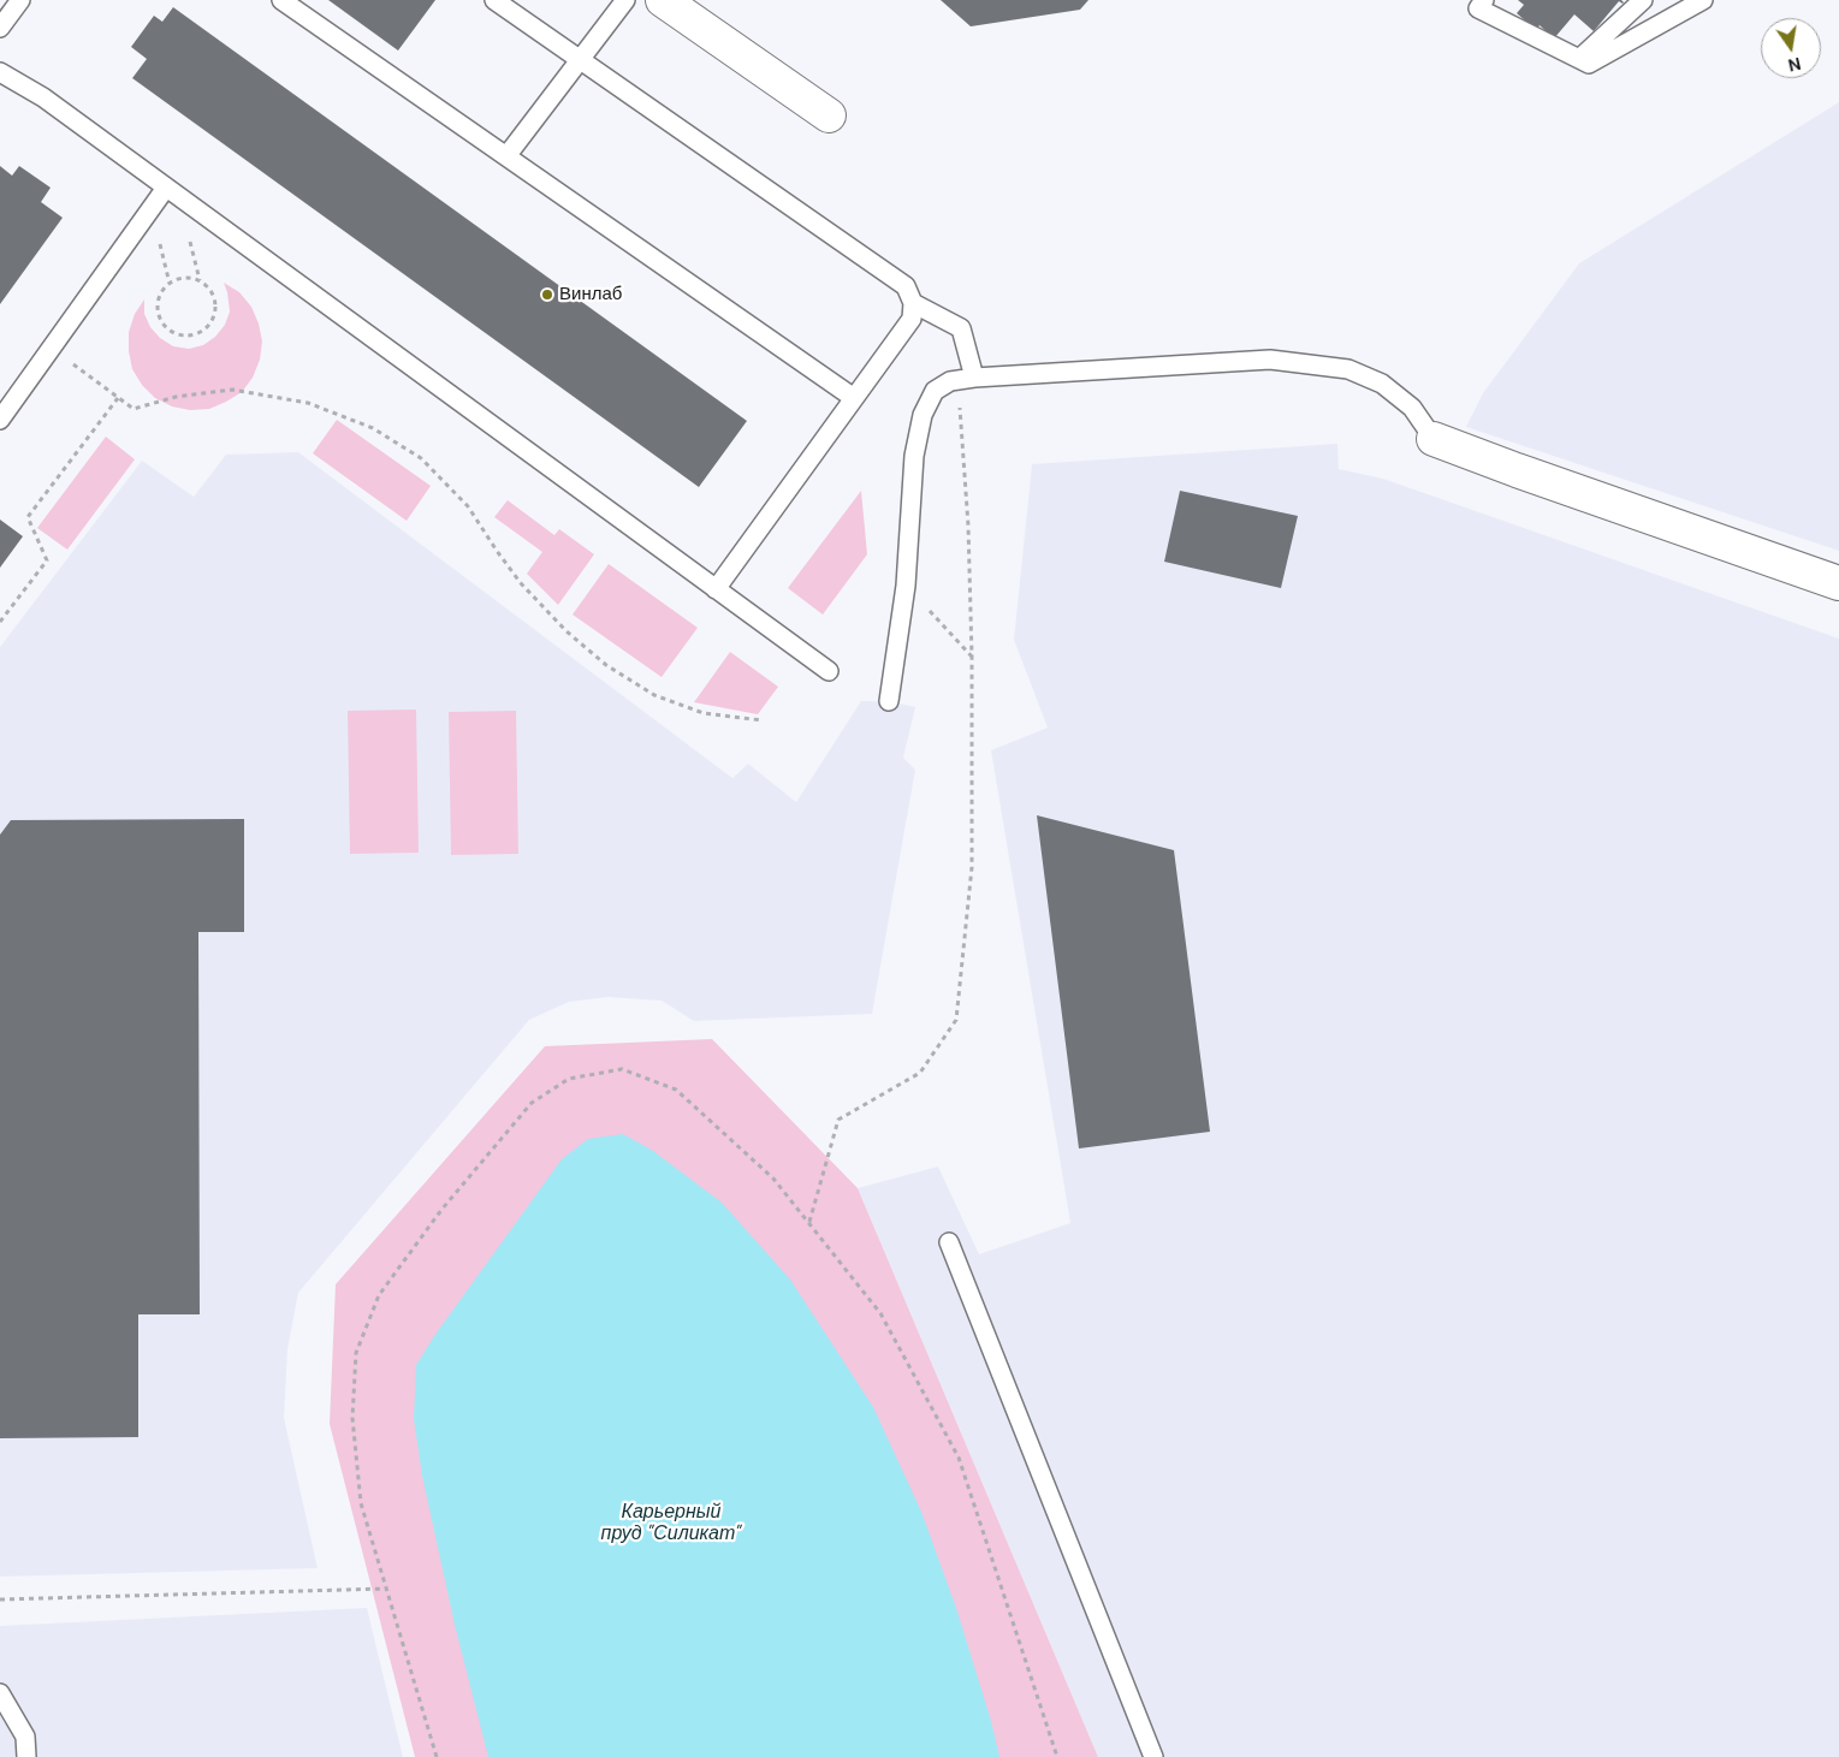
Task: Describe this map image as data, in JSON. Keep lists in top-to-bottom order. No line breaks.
{"water":["Карьерный пруд \"Силикат\""],"places":["Винлаб"],"north":"bottom"}
